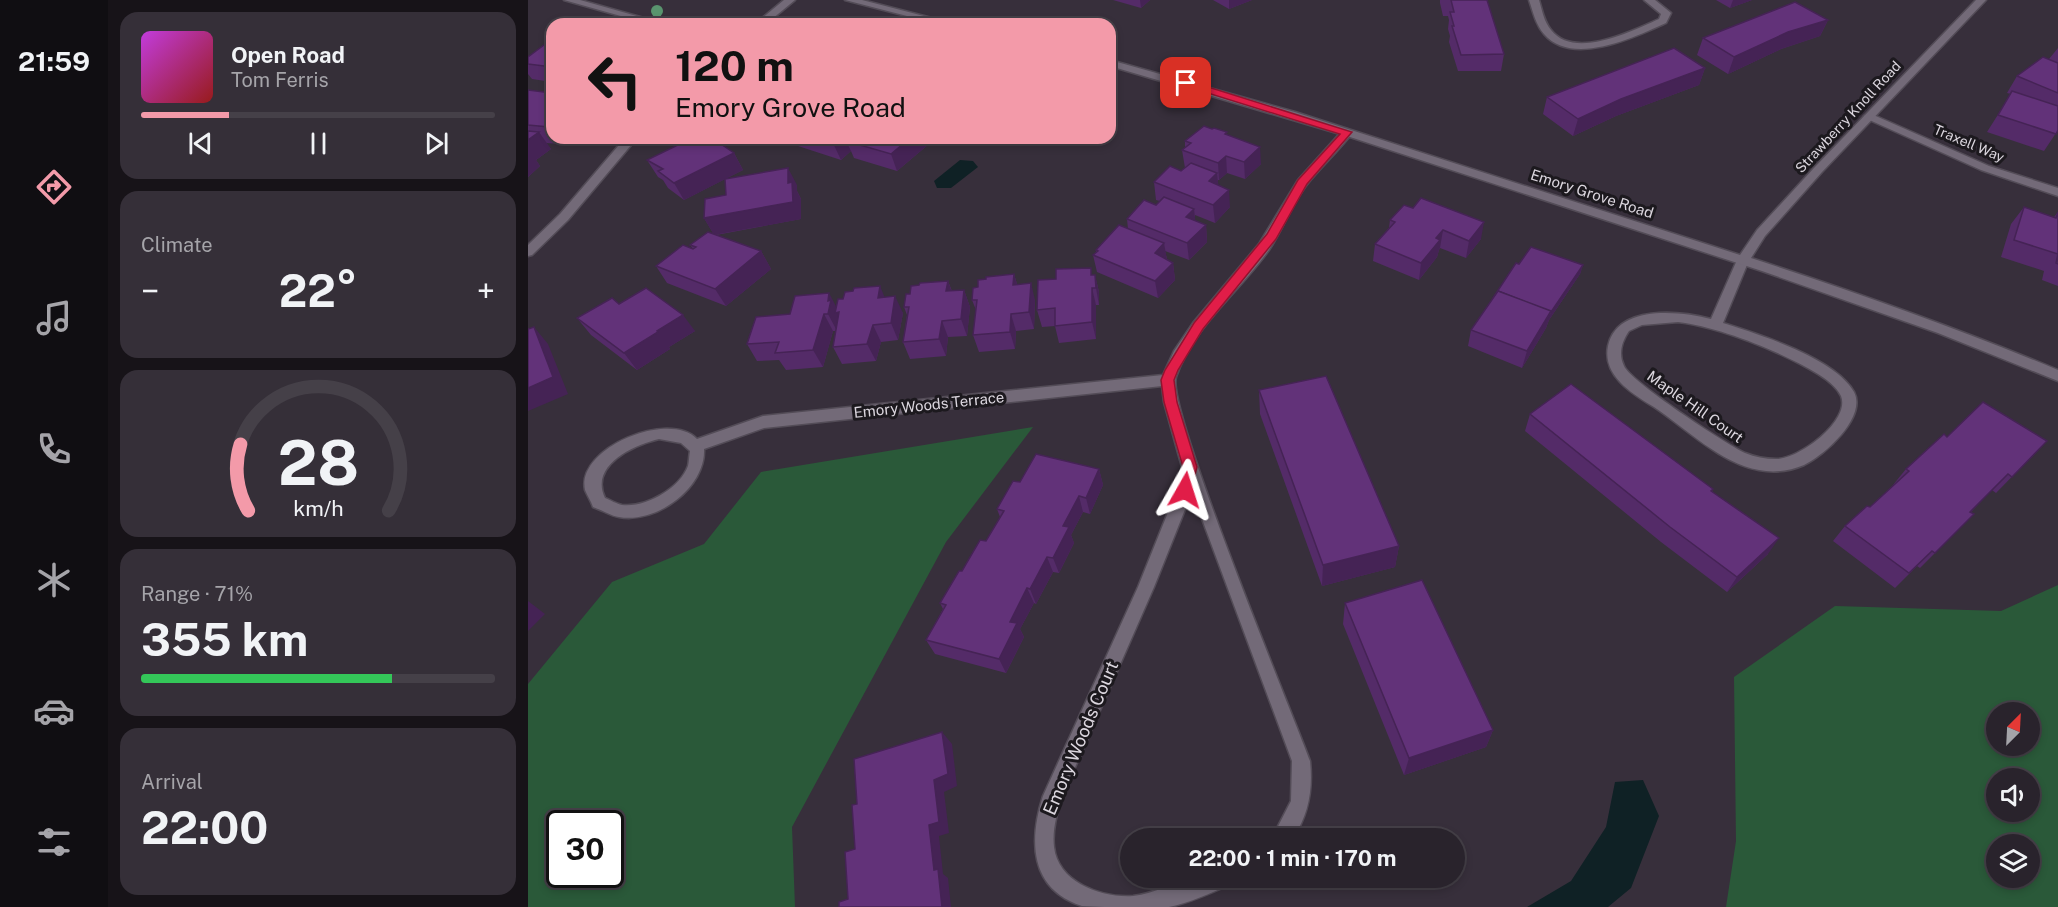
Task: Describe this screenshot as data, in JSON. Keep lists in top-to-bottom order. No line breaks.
{"streets":{"street":["Strawberry Knoll Road","Traxell Way","Emory Grove Road","Emory Woods Terrace","Maple Hill Court","Emory Woods Court"]},"crossings":[["Strawberry Knoll Road","Traxell Way"],["Strawberry Knoll Road","Emory Grove Road"]],"north":"top right","page":{"tabs":"21:59","turn":["120 m","Emory Grove Road"],"song":["Open Road","Tom Ferris"],"tile":["Climate",["Range · 71%","355 km"],["Arrival","22:00"]],"heat":["−","22°","+"],"limit":"30","trip":"22:00 · 1 min · 170 m","gauge":["28","km/h"]}}
